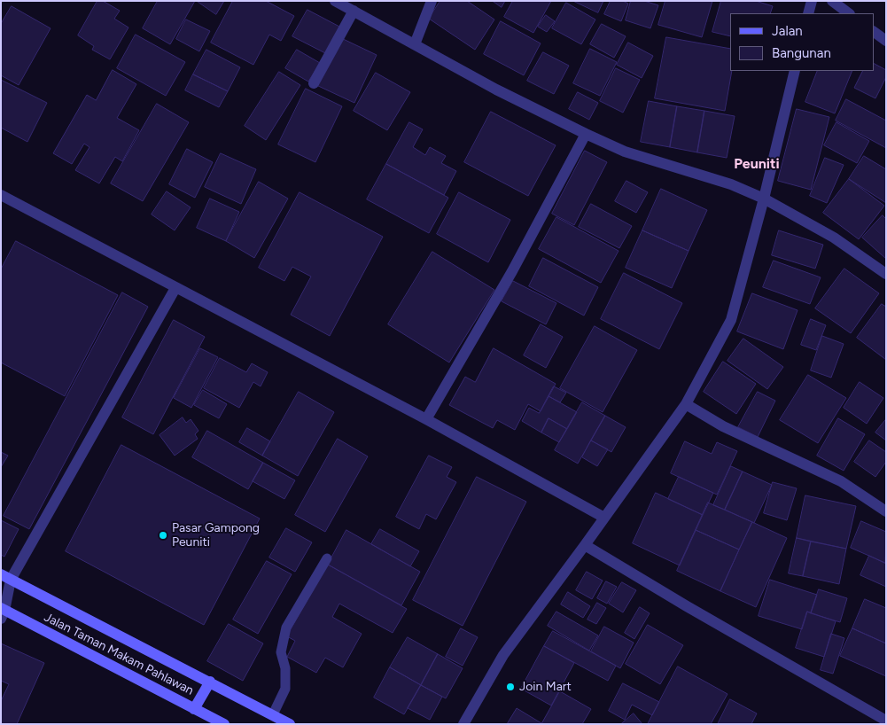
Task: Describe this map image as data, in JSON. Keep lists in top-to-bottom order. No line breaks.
{"streets":{"street":["Jalan Taman Makam Pahlawan"]},"districts":["Peuniti"],"places":["Pasar Gampong Peuniti","Join Mart"],"legend":["Jalan","Bangunan"]}
